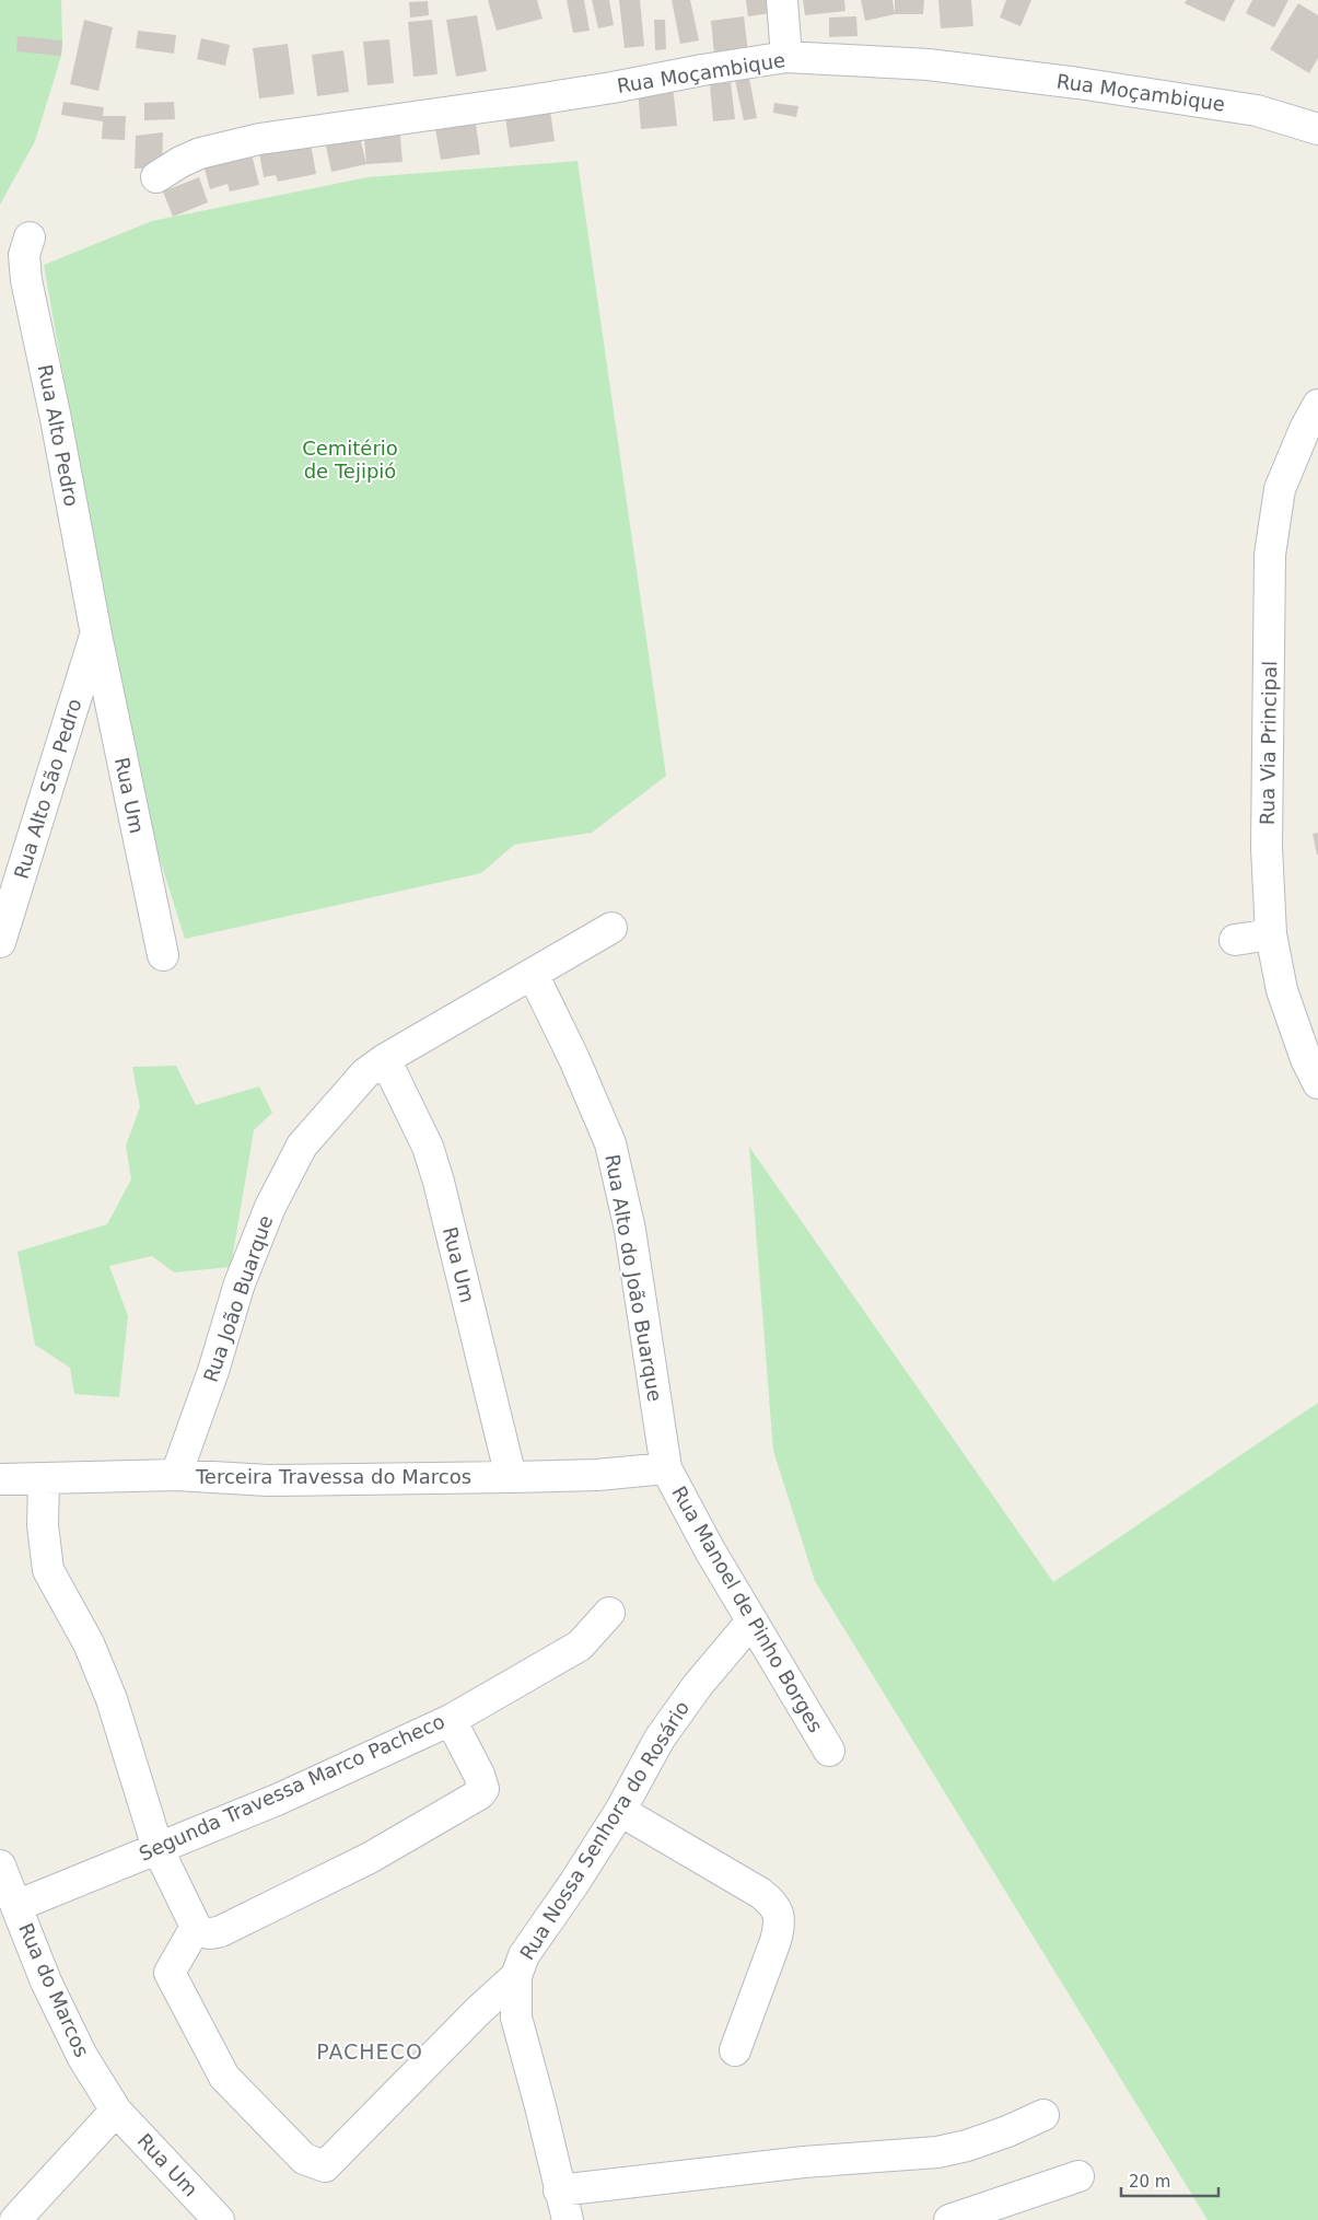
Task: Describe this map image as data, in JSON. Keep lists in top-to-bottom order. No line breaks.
{"streets":{"street":["Rua Moçambique","Rua Alto Pedro","Rua Via Principal","Rua Alto São Pedro","Rua Um","Rua Alto do João Buarque","Rua João Buarque","Terceira Travessa do Marcos","Rua Manoel de Pinho Borges","Segunda Travessa Marco Pacheco","Rua Nossa Senhora do Rosário","Rua do Marcos"]},"crossings":[["Rua Alto Pedro","Rua Alto São Pedro"],["Rua Alto Pedro","Rua Um"],["Rua Alto São Pedro","Rua Um"],["Rua Um","Rua João Buarque"],["Rua Um","Terceira Travessa do Marcos"],["Rua Um","Rua do Marcos"],["Rua Alto do João Buarque","Rua João Buarque"],["Rua Alto do João Buarque","Terceira Travessa do Marcos"],["Rua Alto do João Buarque","Rua Manoel de Pinho Borges"],["Rua João Buarque","Terceira Travessa do Marcos"],["Terceira Travessa do Marcos","Rua Manoel de Pinho Borges"],["Rua Manoel de Pinho Borges","Rua Nossa Senhora do Rosário"],["Segunda Travessa Marco Pacheco","Rua do Marcos"]],"districts":["PACHECO"],"parks":["Cemitério de Tejipió"],"scale_bar":"20 m"}
